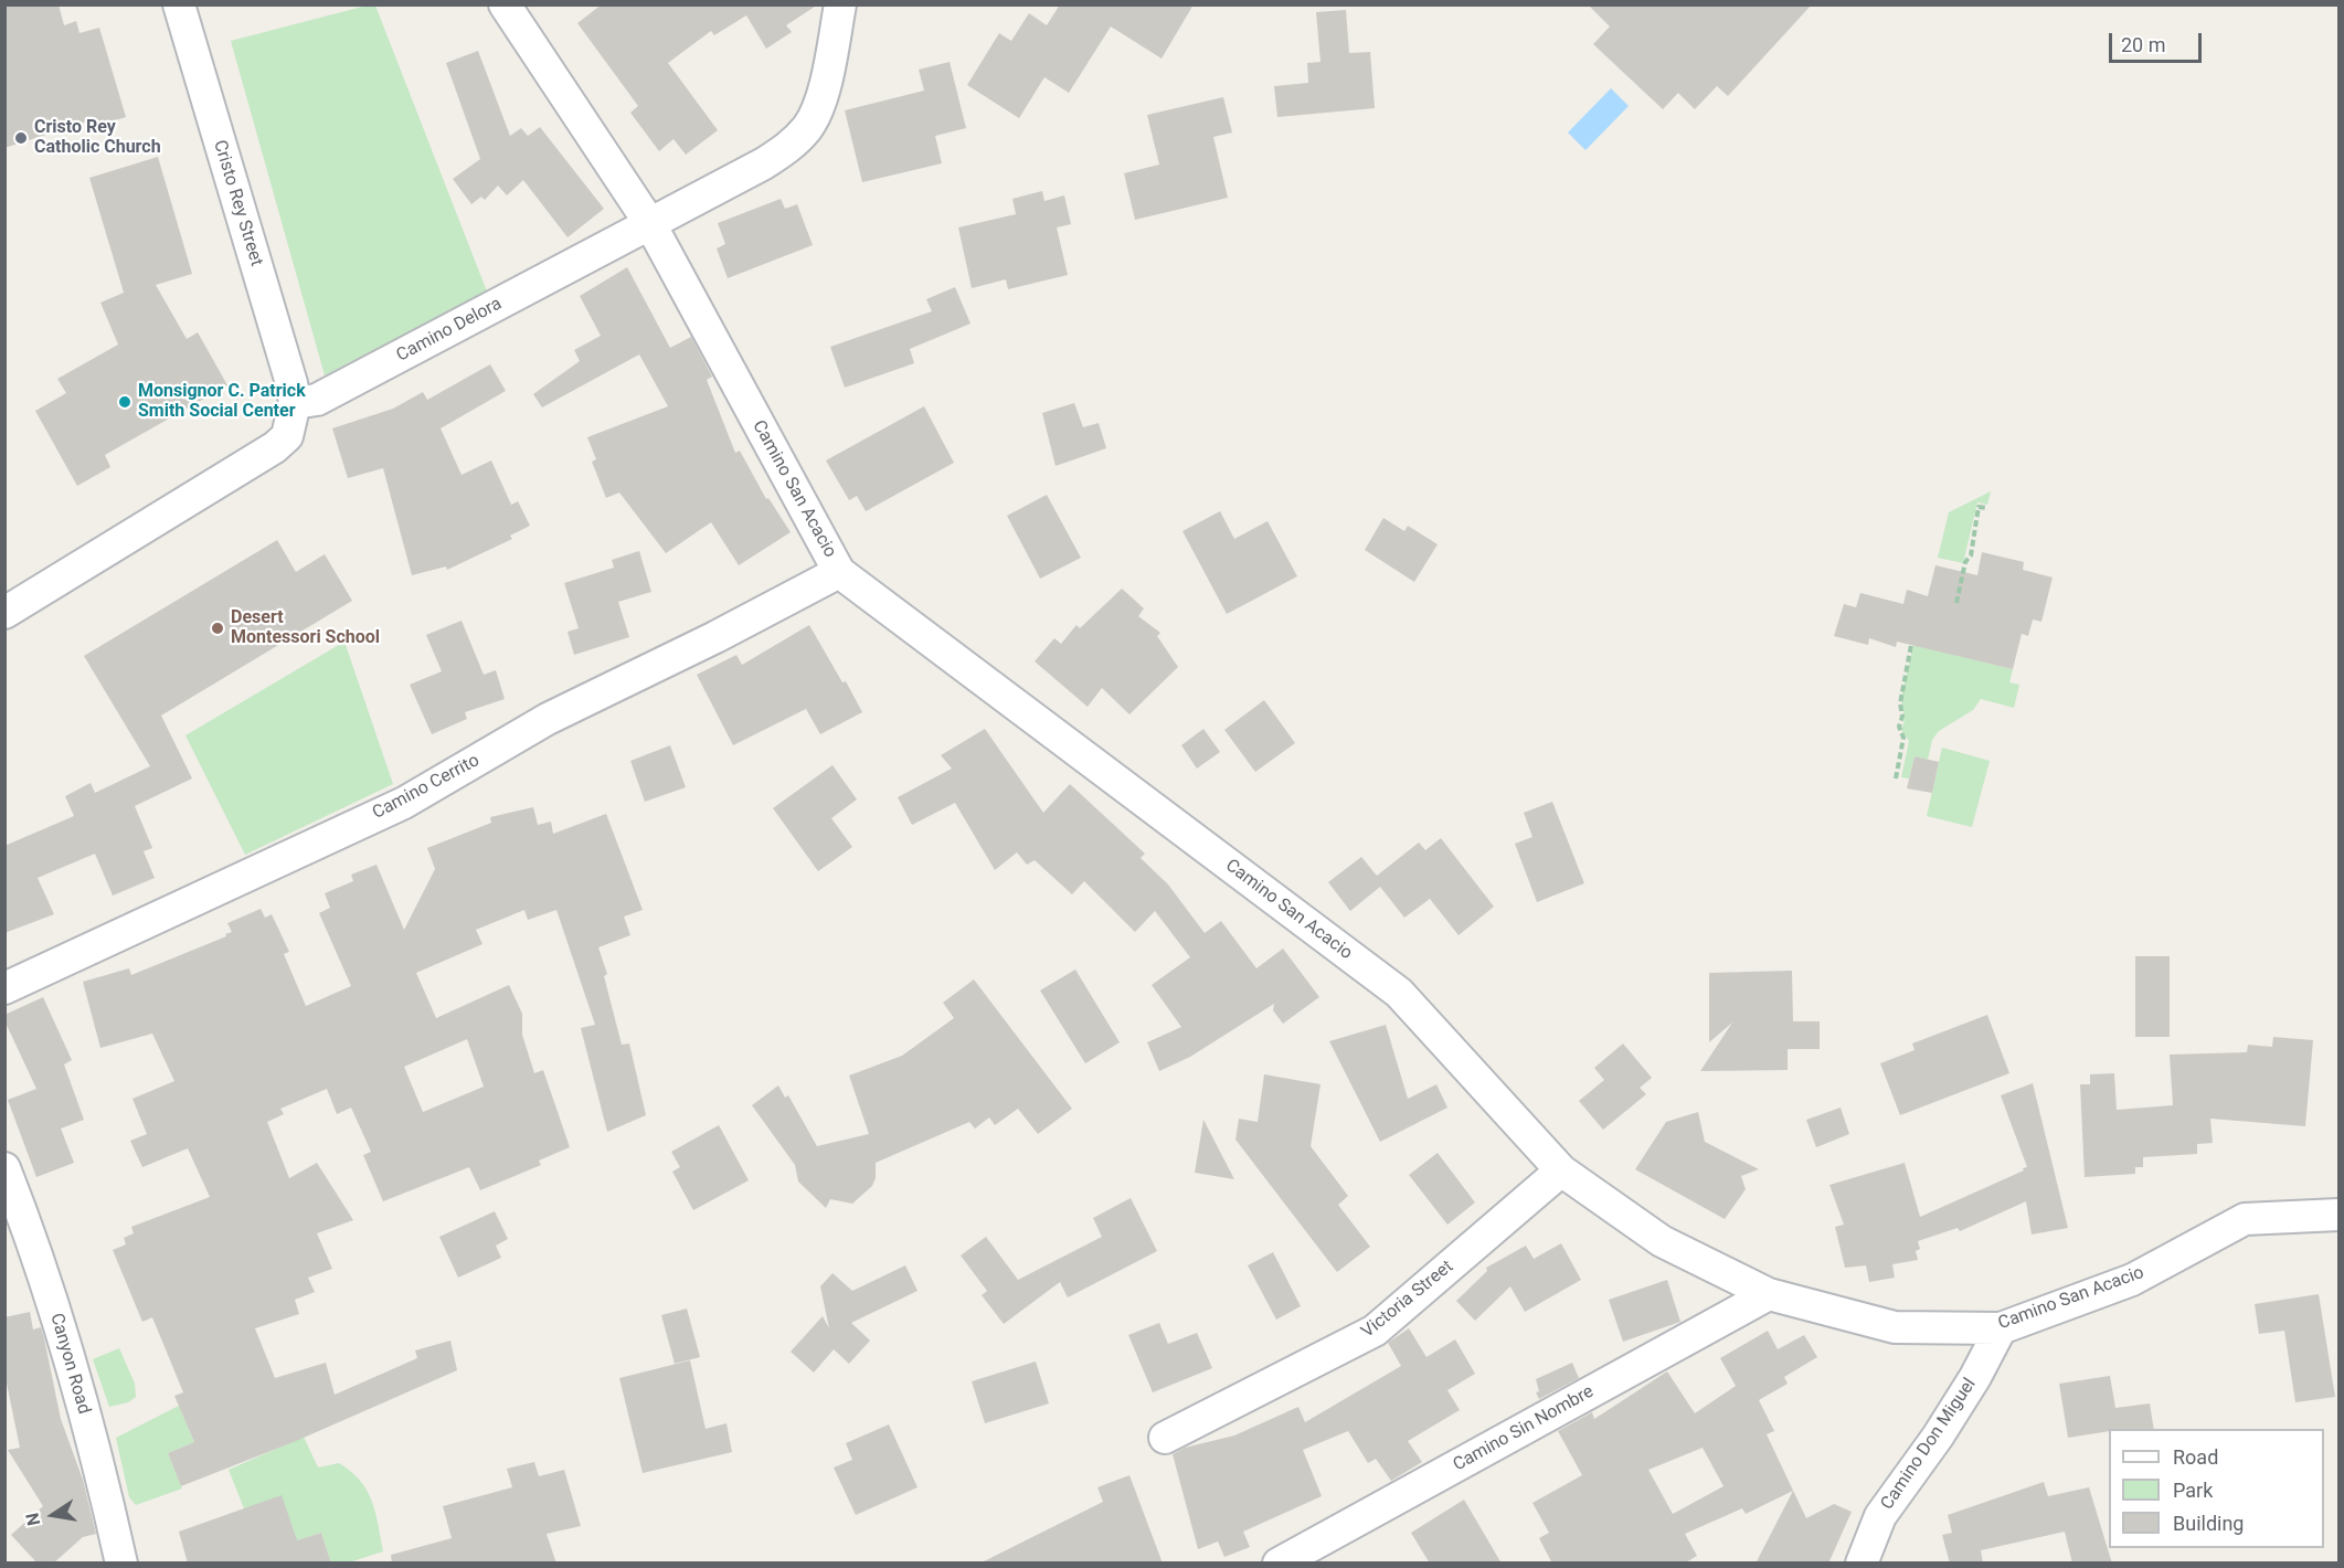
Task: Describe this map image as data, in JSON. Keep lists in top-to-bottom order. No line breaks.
{"streets":{"street":["Cristo Rey Street","Camino Delora","Camino San Acacio","Camino Cerrito","Victoria Street","Canyon Road","Camino Sin Nombre","Camino Don Miguel"]},"crossings":[["Cristo Rey Street","Camino Delora"],["Camino Delora","Camino San Acacio"],["Camino San Acacio","Camino Cerrito"],["Camino San Acacio","Victoria Street"],["Camino San Acacio","Camino Sin Nombre"],["Camino San Acacio","Camino Don Miguel"]],"places":["Cristo Rey Catholic Church","Monsignor C. Patrick Smith Social Center","Desert Montessori School"],"legend":["Road","Park","Building"],"scale_bar":"20 m","north":"left"}
